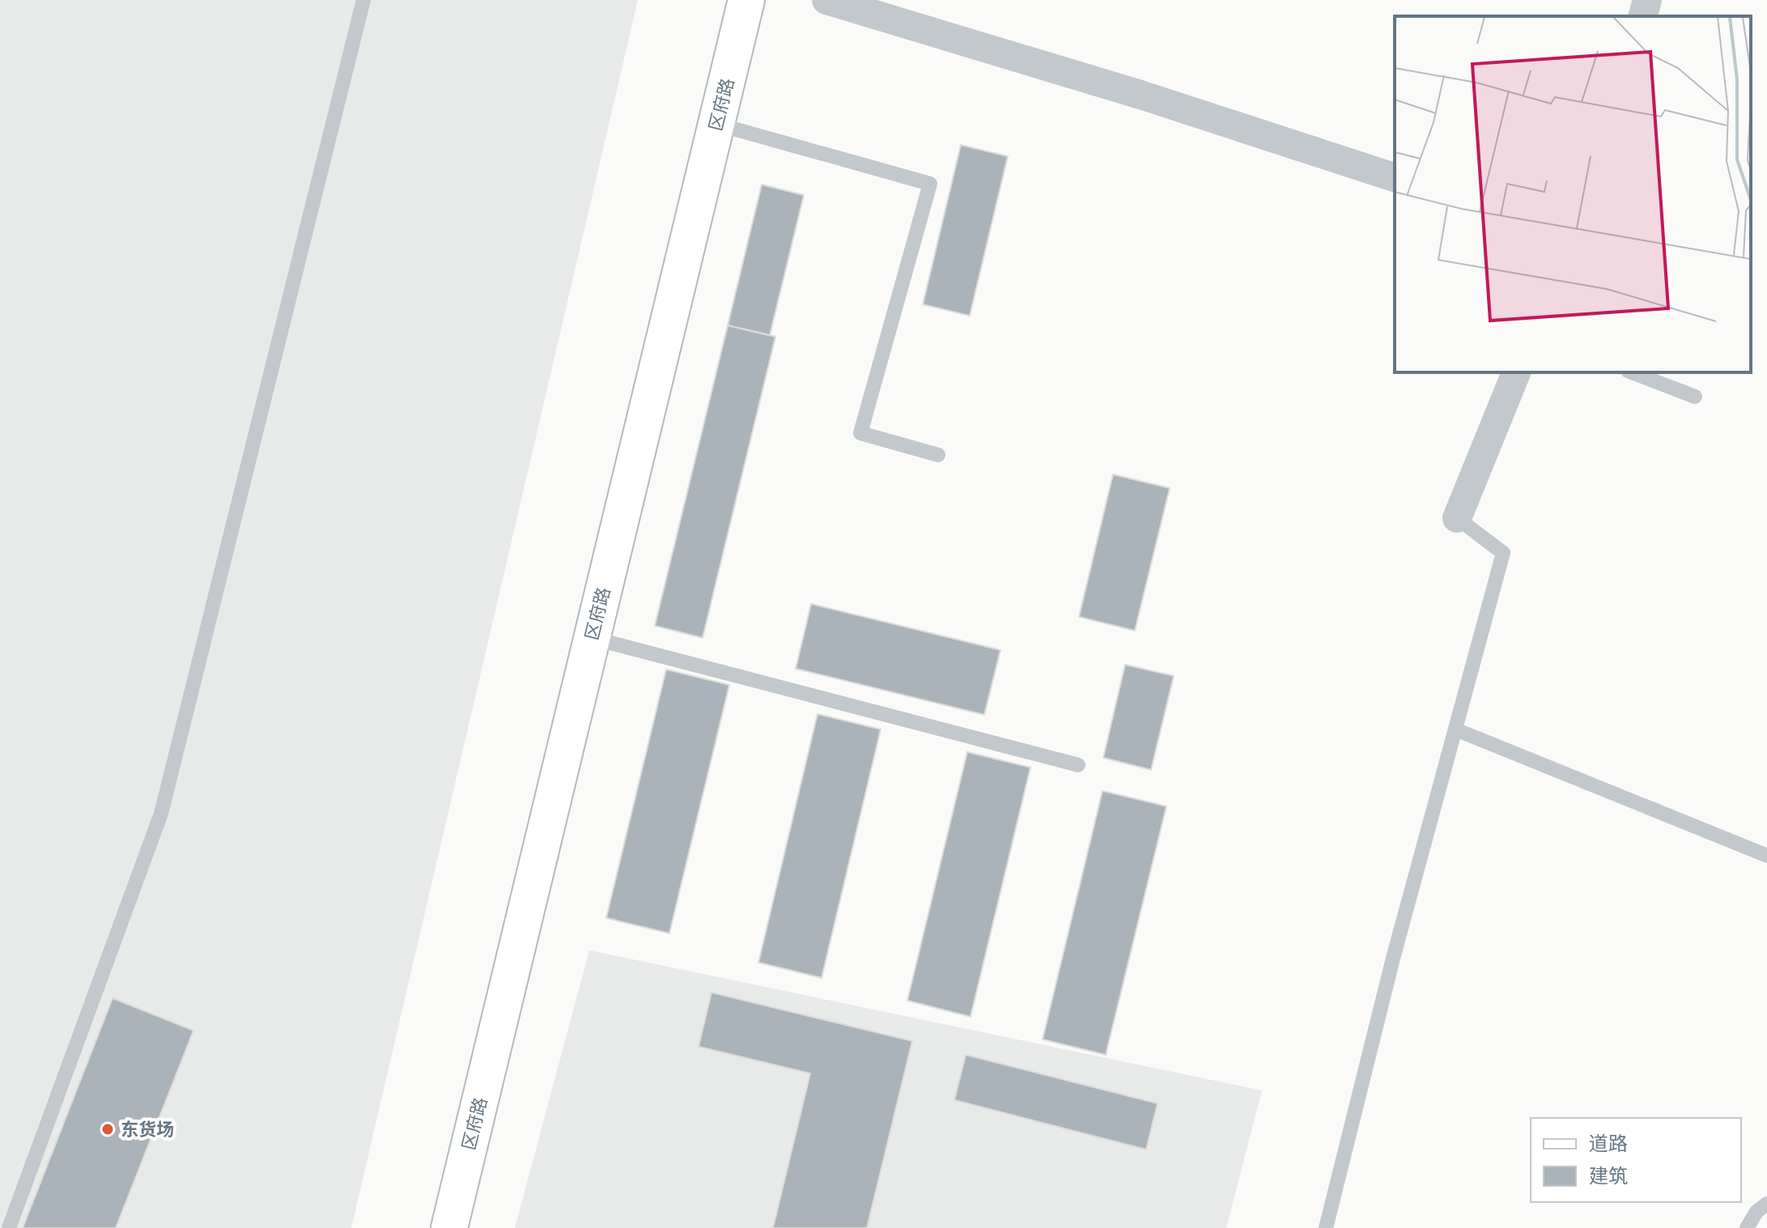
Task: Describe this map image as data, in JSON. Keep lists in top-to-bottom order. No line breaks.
{"streets":{"main road":["区府路"]},"places":["东货场"],"legend":["道路","建筑"]}
